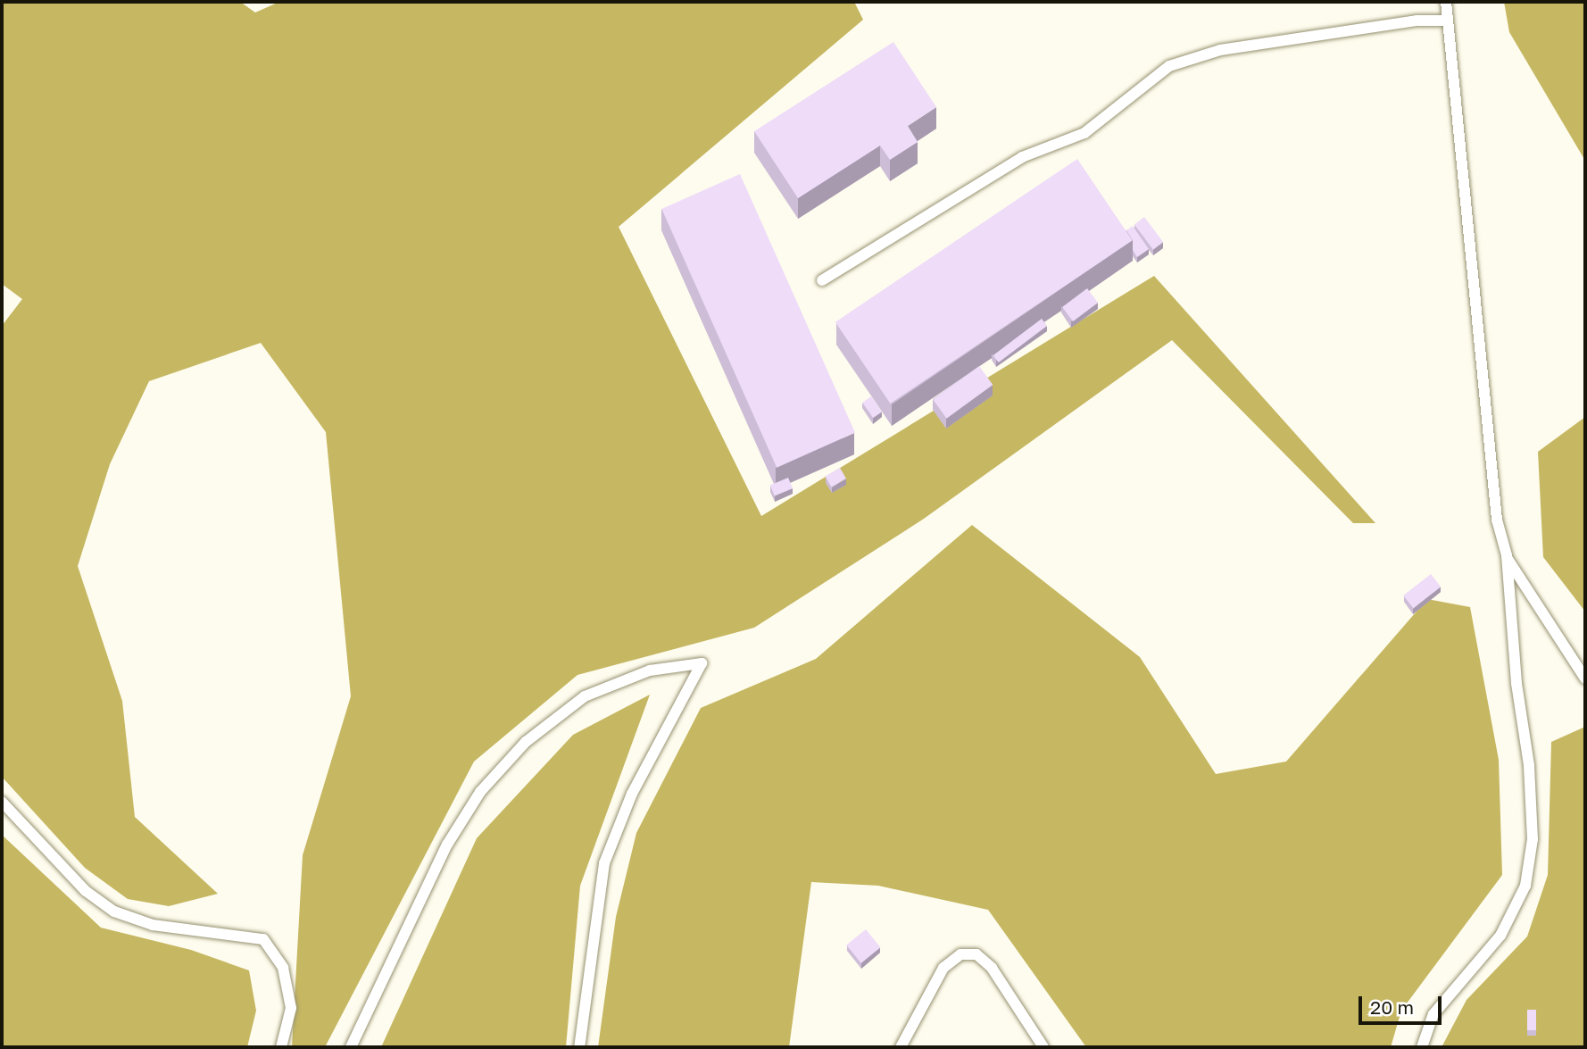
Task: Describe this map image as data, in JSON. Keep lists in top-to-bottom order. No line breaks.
{"scale_bar":"20 m"}
